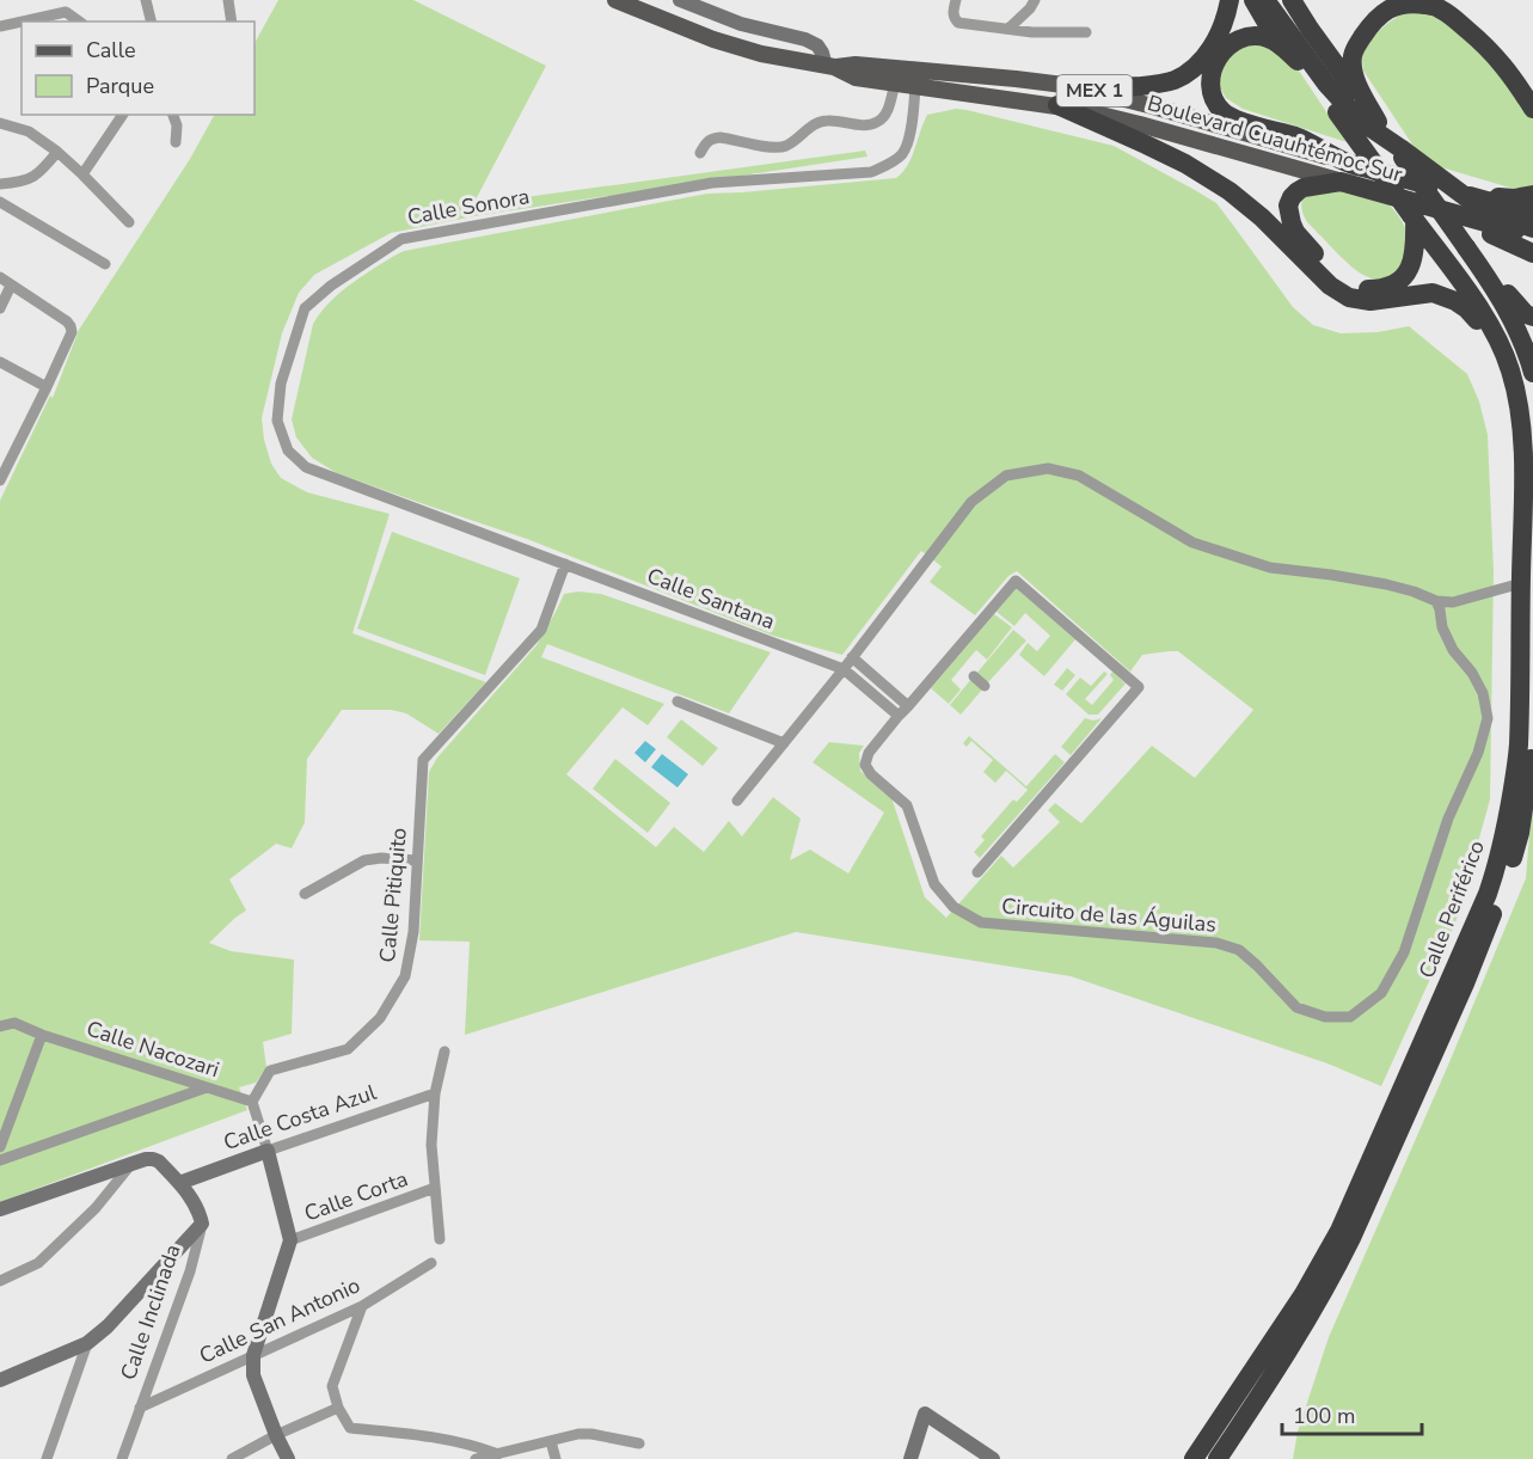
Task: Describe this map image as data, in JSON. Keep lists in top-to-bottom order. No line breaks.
{"streets":{"highway":["MEX 1","Boulevard Cuauhtémoc Sur","Calle Periférico"],"street":["Calle Sonora","Calle Santana","Calle Pitiquito","Circuito de las Águilas","Calle Nacozari","Calle Costa Azul","Calle Corta","Calle Inclinada","Calle San Antonio"]},"crossings":[["Boulevard Cuauhtémoc Sur","Calle Sonora"],["Calle Sonora","Calle Santana"],["Calle Sonora","Calle Pitiquito"],["Calle Santana","Calle Pitiquito"],["Calle Santana","Circuito de las Águilas"],["Calle Pitiquito","Calle Nacozari"],["Calle Costa Azul","Calle Inclinada"],["Calle Inclinada","Calle San Antonio"]],"legend":["Calle","Parque"],"scale_bar":"100 m"}
